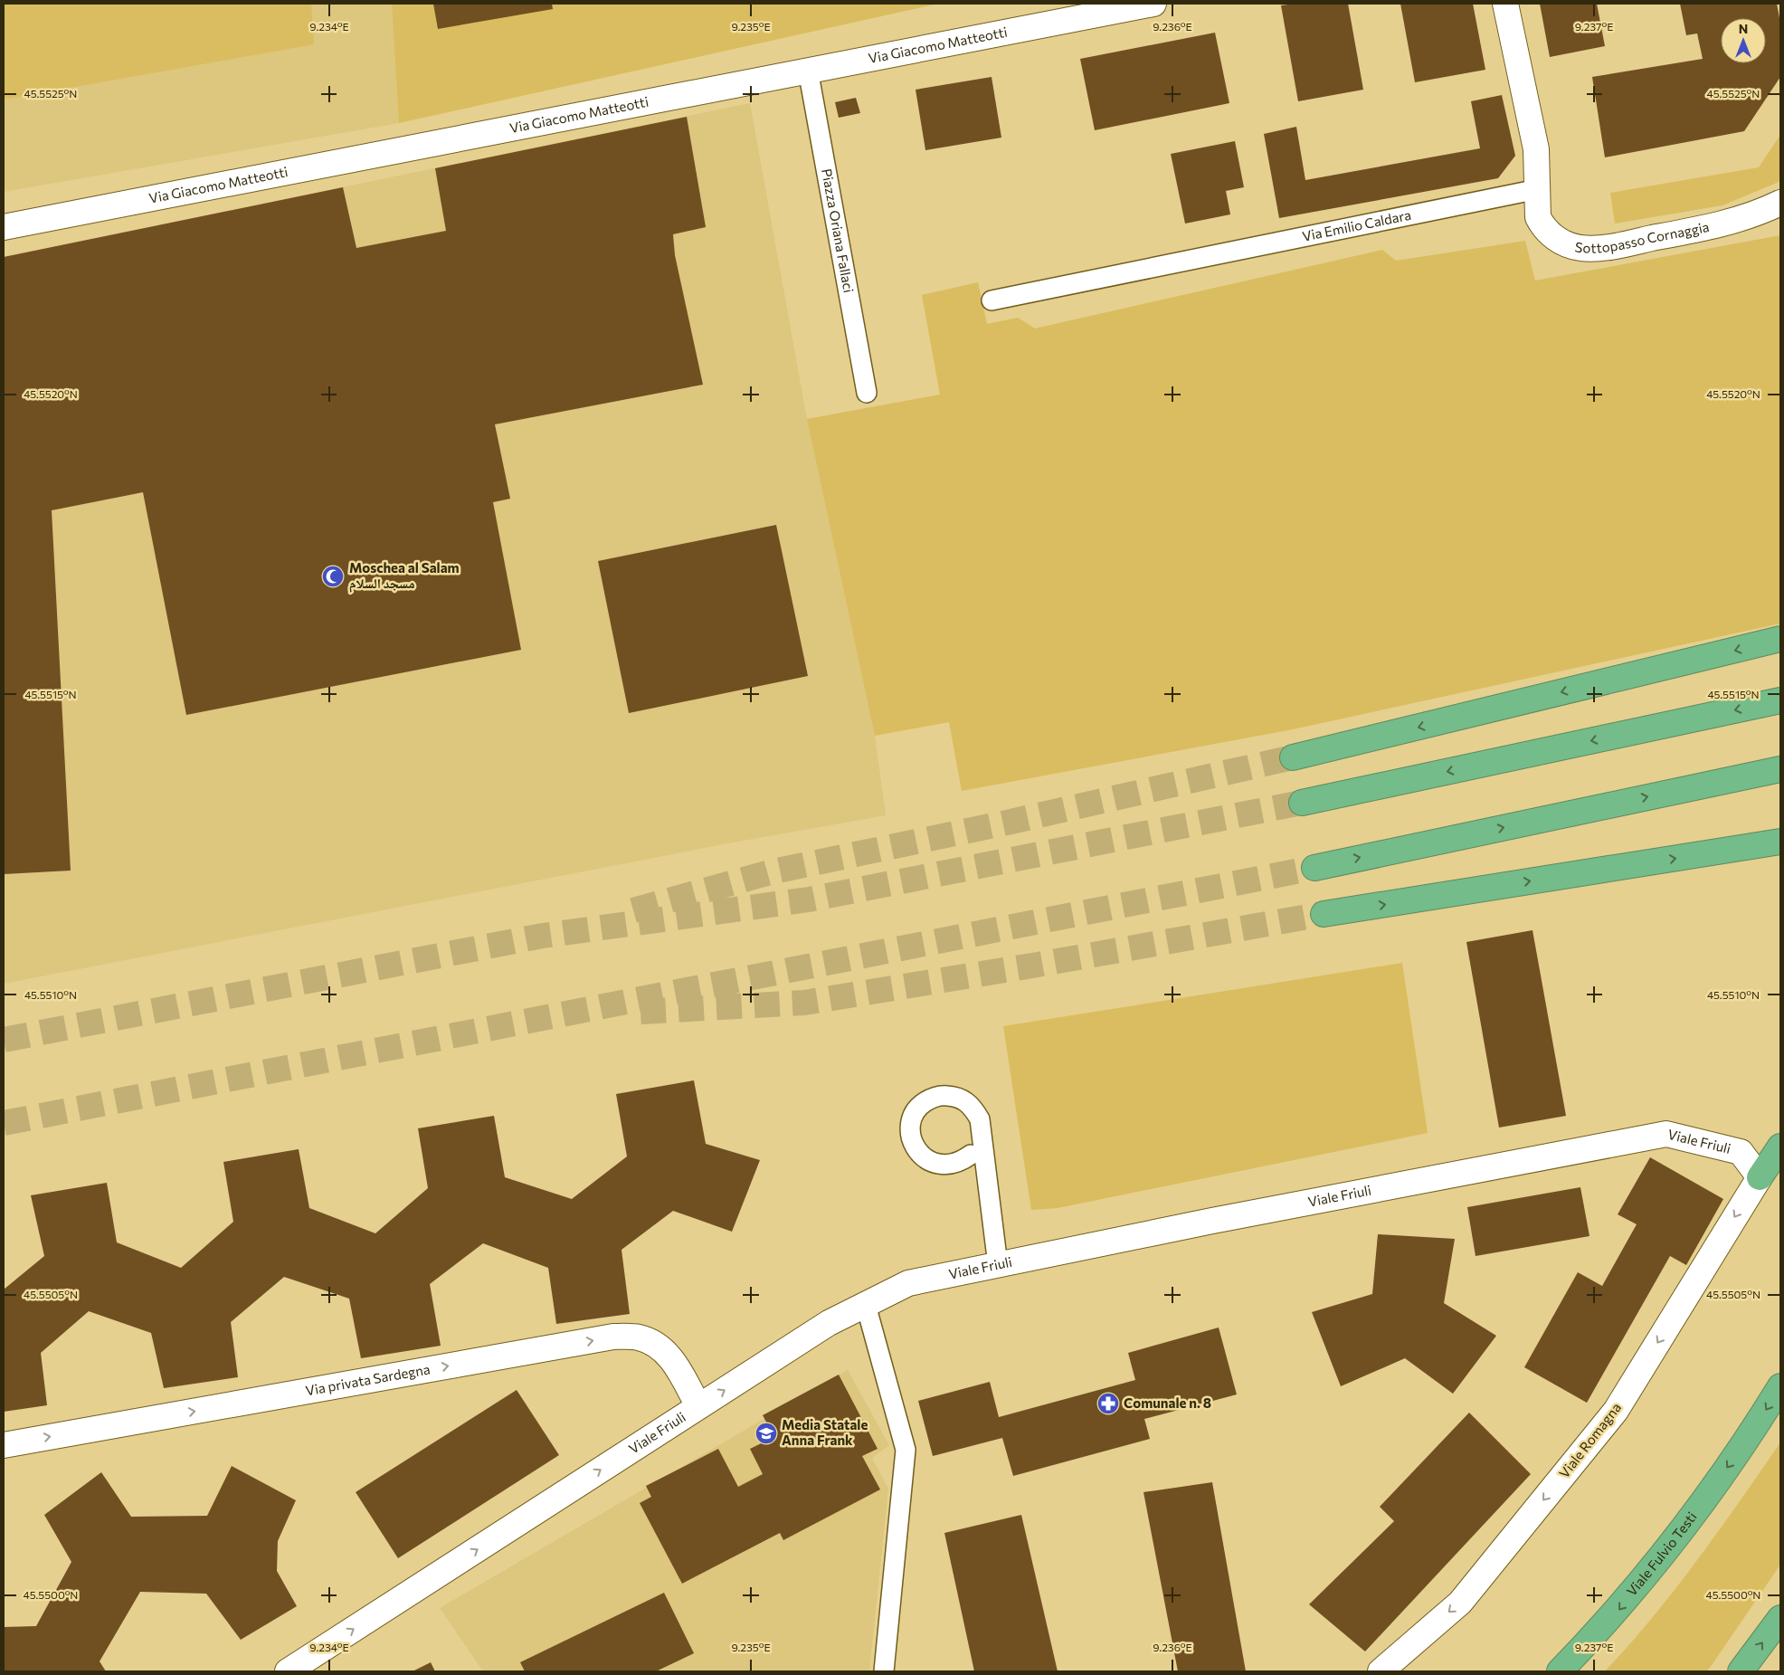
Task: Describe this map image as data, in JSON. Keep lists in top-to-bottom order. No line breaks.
{"streets":{"highway":["Viale Fulvio Testi"],"street":["Via Giacomo Matteotti","Sottopasso Cornaggia","Viale Friuli","Via privata Sardegna","Viale Romagna"],"lane":["Via Emilio Caldara","Piazza Oriana Fallaci"]},"crossings":[["Via Giacomo Matteotti","Piazza Oriana Fallaci"],["Via Emilio Caldara","Sottopasso Cornaggia"],["Viale Friuli","Via privata Sardegna"],["Viale Friuli","Viale Romagna"]],"one_way":["Viale Friuli","Via privata Sardegna","Viale Romagna","Viale Fulvio Testi"],"places":{"mosque":["Moschea al Salam مسجد السلام"],"pharmacy":["Comunale n. 8"],"school or university":["Media Statale Anna Frank"]},"north":"top","coordinates":["9.234°E","9.235°E","9.236°E","9.237°E","45.5525°N","45.5520°N","45.5515°N","45.5510°N","45.5505°N","45.5500°N"]}
